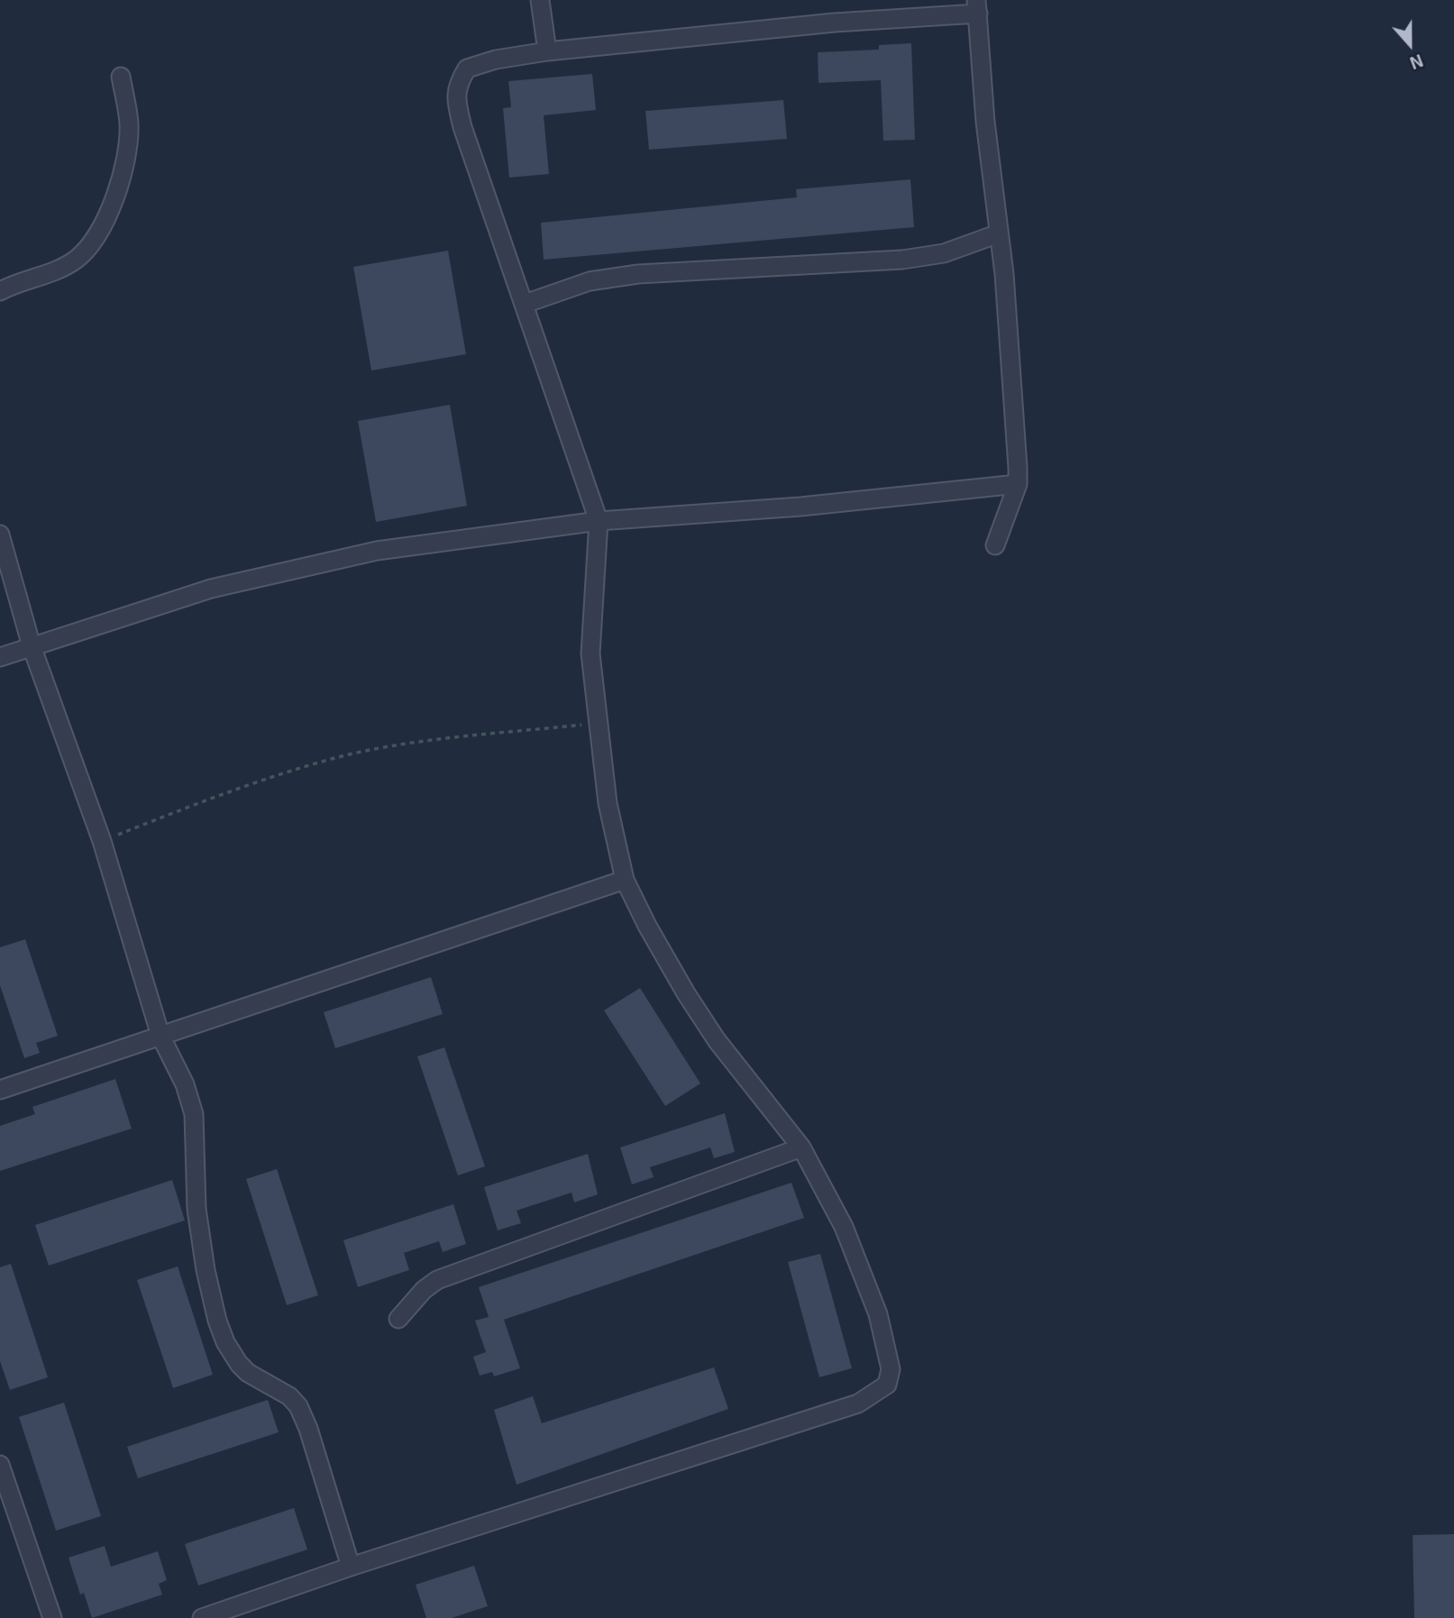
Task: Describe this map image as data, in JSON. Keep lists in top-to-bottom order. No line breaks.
{"north":"bottom"}
